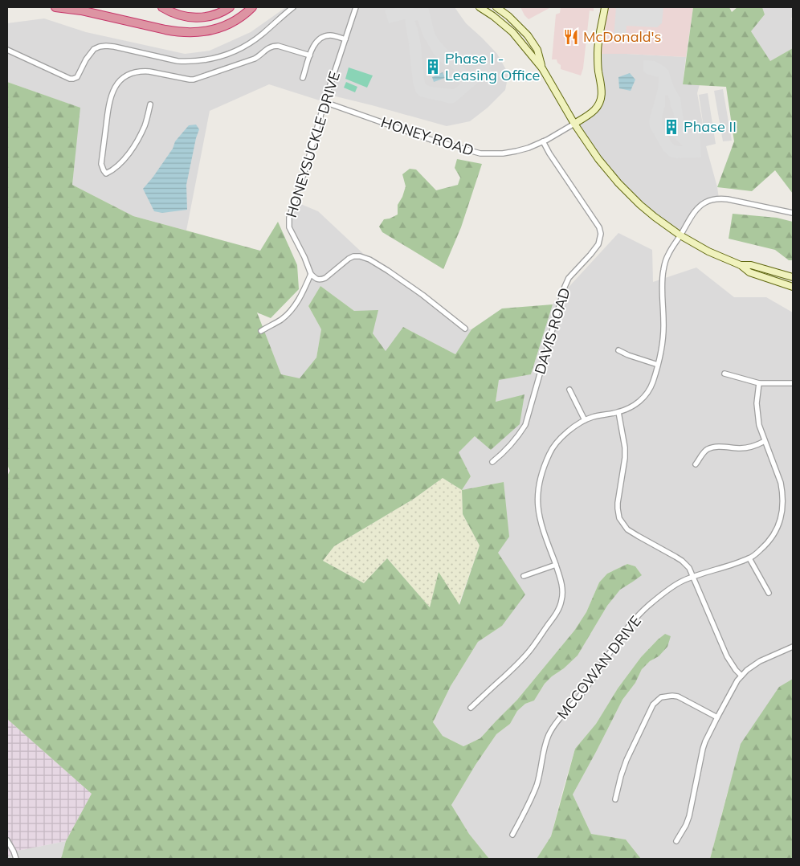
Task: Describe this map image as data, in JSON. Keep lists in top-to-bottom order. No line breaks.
{"streets":{"street":["HONEY ROAD","HONEYSUCKLE DRIVE","DAVIS ROAD","MCCOWAN DRIVE"]},"crossings":[["HONEY ROAD","HONEYSUCKLE DRIVE"],["HONEY ROAD","DAVIS ROAD"]],"places":{"restaurant":["McDonald's"],"building":["Phase I - Leasing Office","Phase II"]}}
